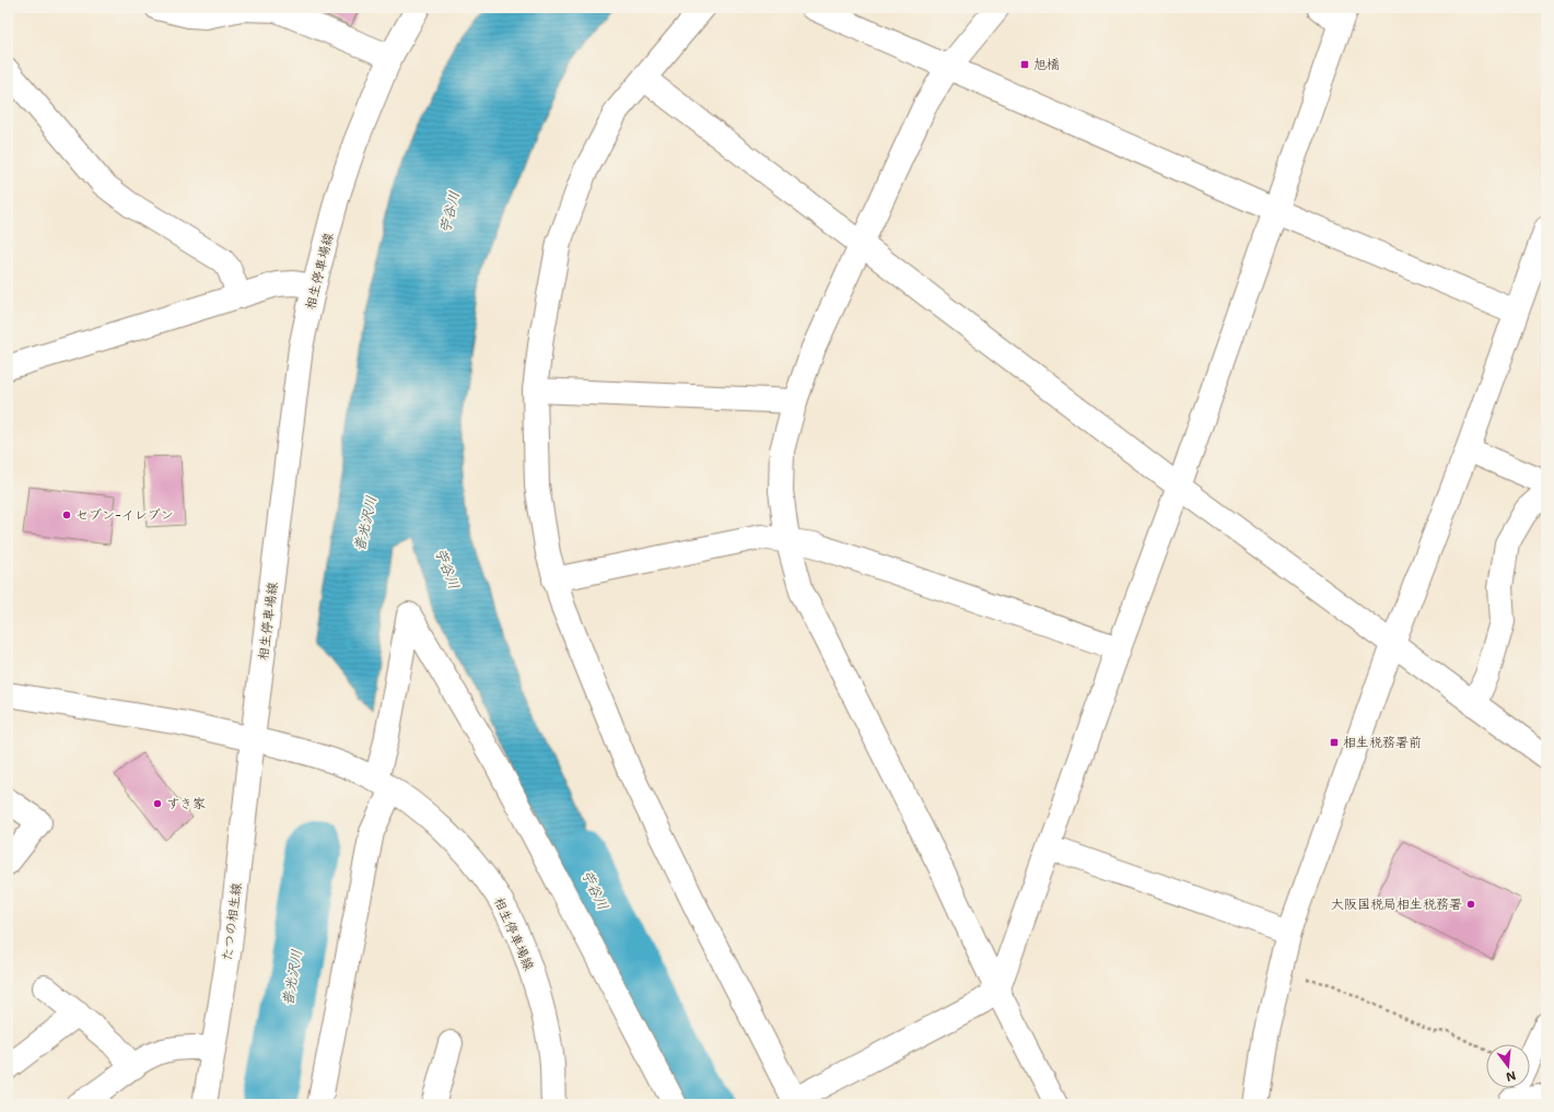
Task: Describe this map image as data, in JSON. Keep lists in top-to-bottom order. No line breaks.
{"streets":{"street":["相生停車場線","たつの相生線"]},"crossings":[["相生停車場線","たつの相生線"]],"water":["苧谷川","普光沢川"],"places":{"transit":["旭橋","相生税務署前"],"other":["セブン-イレブン","すき家","大阪国税局相生税務署"]},"north":"bottom"}
